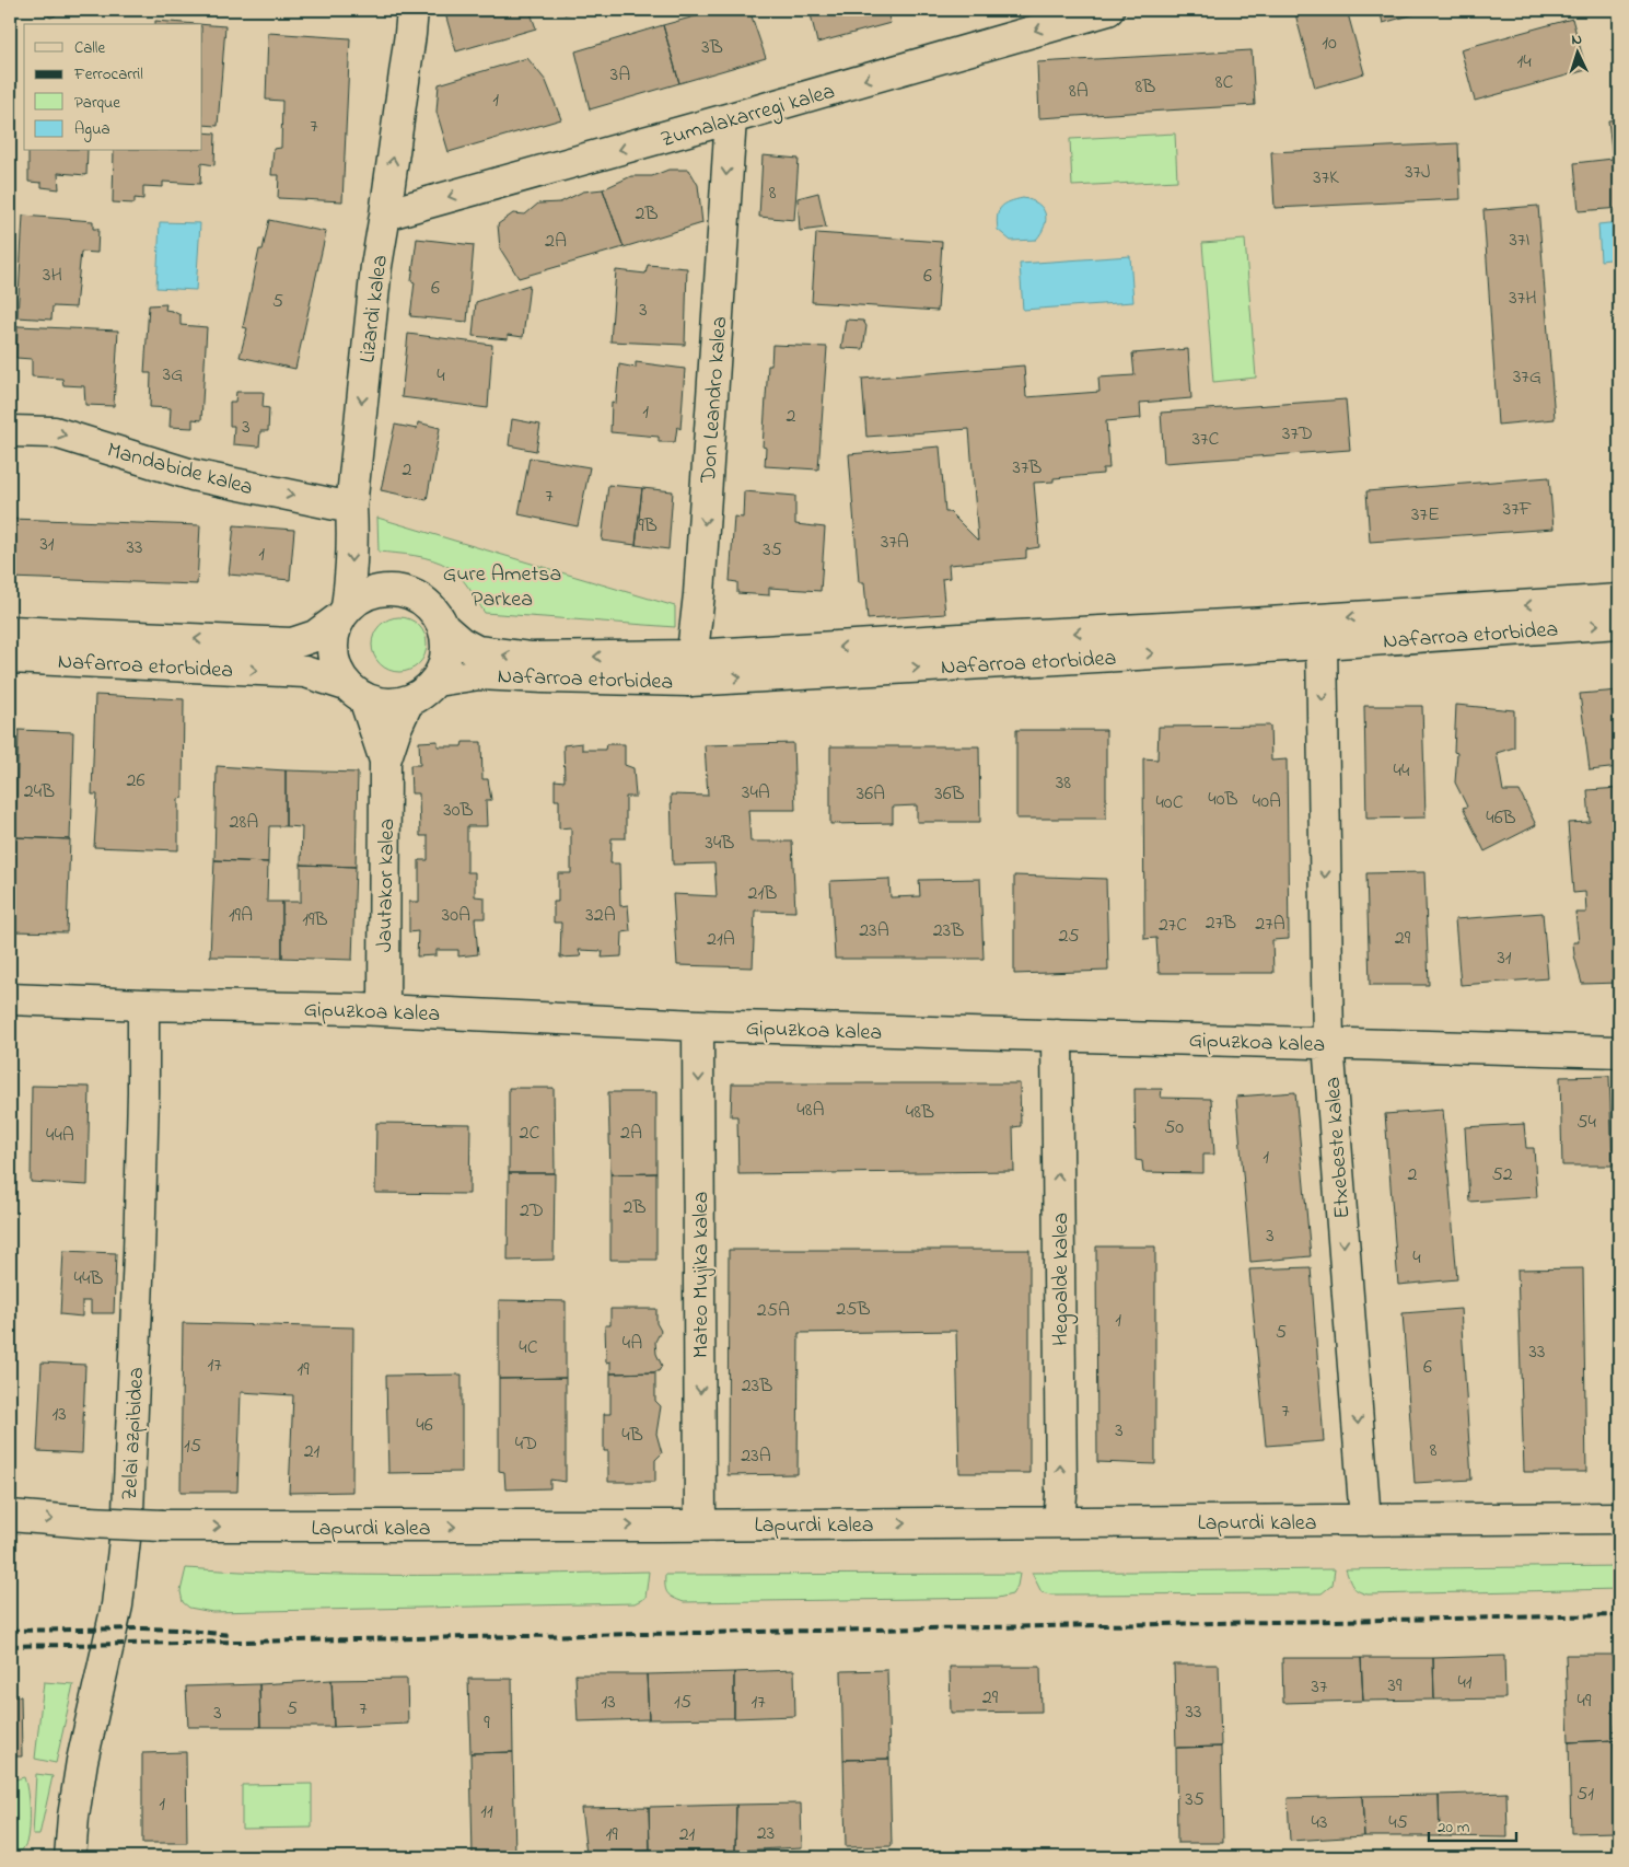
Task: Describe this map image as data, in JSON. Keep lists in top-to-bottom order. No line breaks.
{"streets":{"main road":["Zumalakarregi kalea","Lizardi kalea","Don Leandro kalea","Mandabide kalea","Nafarroa etorbidea","Jautakor kalea","Gipuzkoa kalea","Etxebeste kalea","Mateo Mujika kalea","Hegoalde kalea","Zelai azpibidea","Lapurdi kalea"]},"crossings":[["Zumalakarregi kalea","Lizardi kalea"],["Zumalakarregi kalea","Don Leandro kalea"],["Lizardi kalea","Mandabide kalea"],["Lizardi kalea","Nafarroa etorbidea"],["Lizardi kalea","Jautakor kalea"],["Don Leandro kalea","Nafarroa etorbidea"],["Nafarroa etorbidea","Jautakor kalea"],["Nafarroa etorbidea","Etxebeste kalea"],["Jautakor kalea","Gipuzkoa kalea"],["Gipuzkoa kalea","Etxebeste kalea"],["Gipuzkoa kalea","Mateo Mujika kalea"],["Gipuzkoa kalea","Hegoalde kalea"],["Gipuzkoa kalea","Zelai azpibidea"],["Etxebeste kalea","Lapurdi kalea"],["Mateo Mujika kalea","Lapurdi kalea"],["Hegoalde kalea","Lapurdi kalea"]],"one_way":["Zumalakarregi kalea","Don Leandro kalea","Mandabide kalea","Etxebeste kalea","Mateo Mujika kalea","Hegoalde kalea","Lapurdi kalea"],"parks":["Gure Ametsa Parkea"],"house_numbers":["10","3B","14","3A","8C","8B","8A","1","7","37J","37K","8","2B","37I","2A","3H","6","6","37H","5","3","3G","4","37G","1","2","3","37D","37C","37B","2","7","37F","37E","9B","37A","31","33","35","1","44","26","38","24B","34A","36A","36B","40B","40A","40C","30B","46B","28A","34B","21B","19A","30A","32A","19B","27B","27A","27C","23A","23B","25","29","21A","31","48A","48B","54","50","2C","2A","44A","1","2","52","2B","2D","3","4","44B","25B","25A","1","5","4A","4C","33","17","6","19","23B","7","13","46","3","4B","4D","15","8","21","23A","41","39","37","29","49","13","15","17","5","7","33","3","9","51","35","1","11","43","45","23","19","21"],"legend":["Calle","Ferrocarril","Parque","Agua"],"scale_bar":"20 m","north":"top"}
